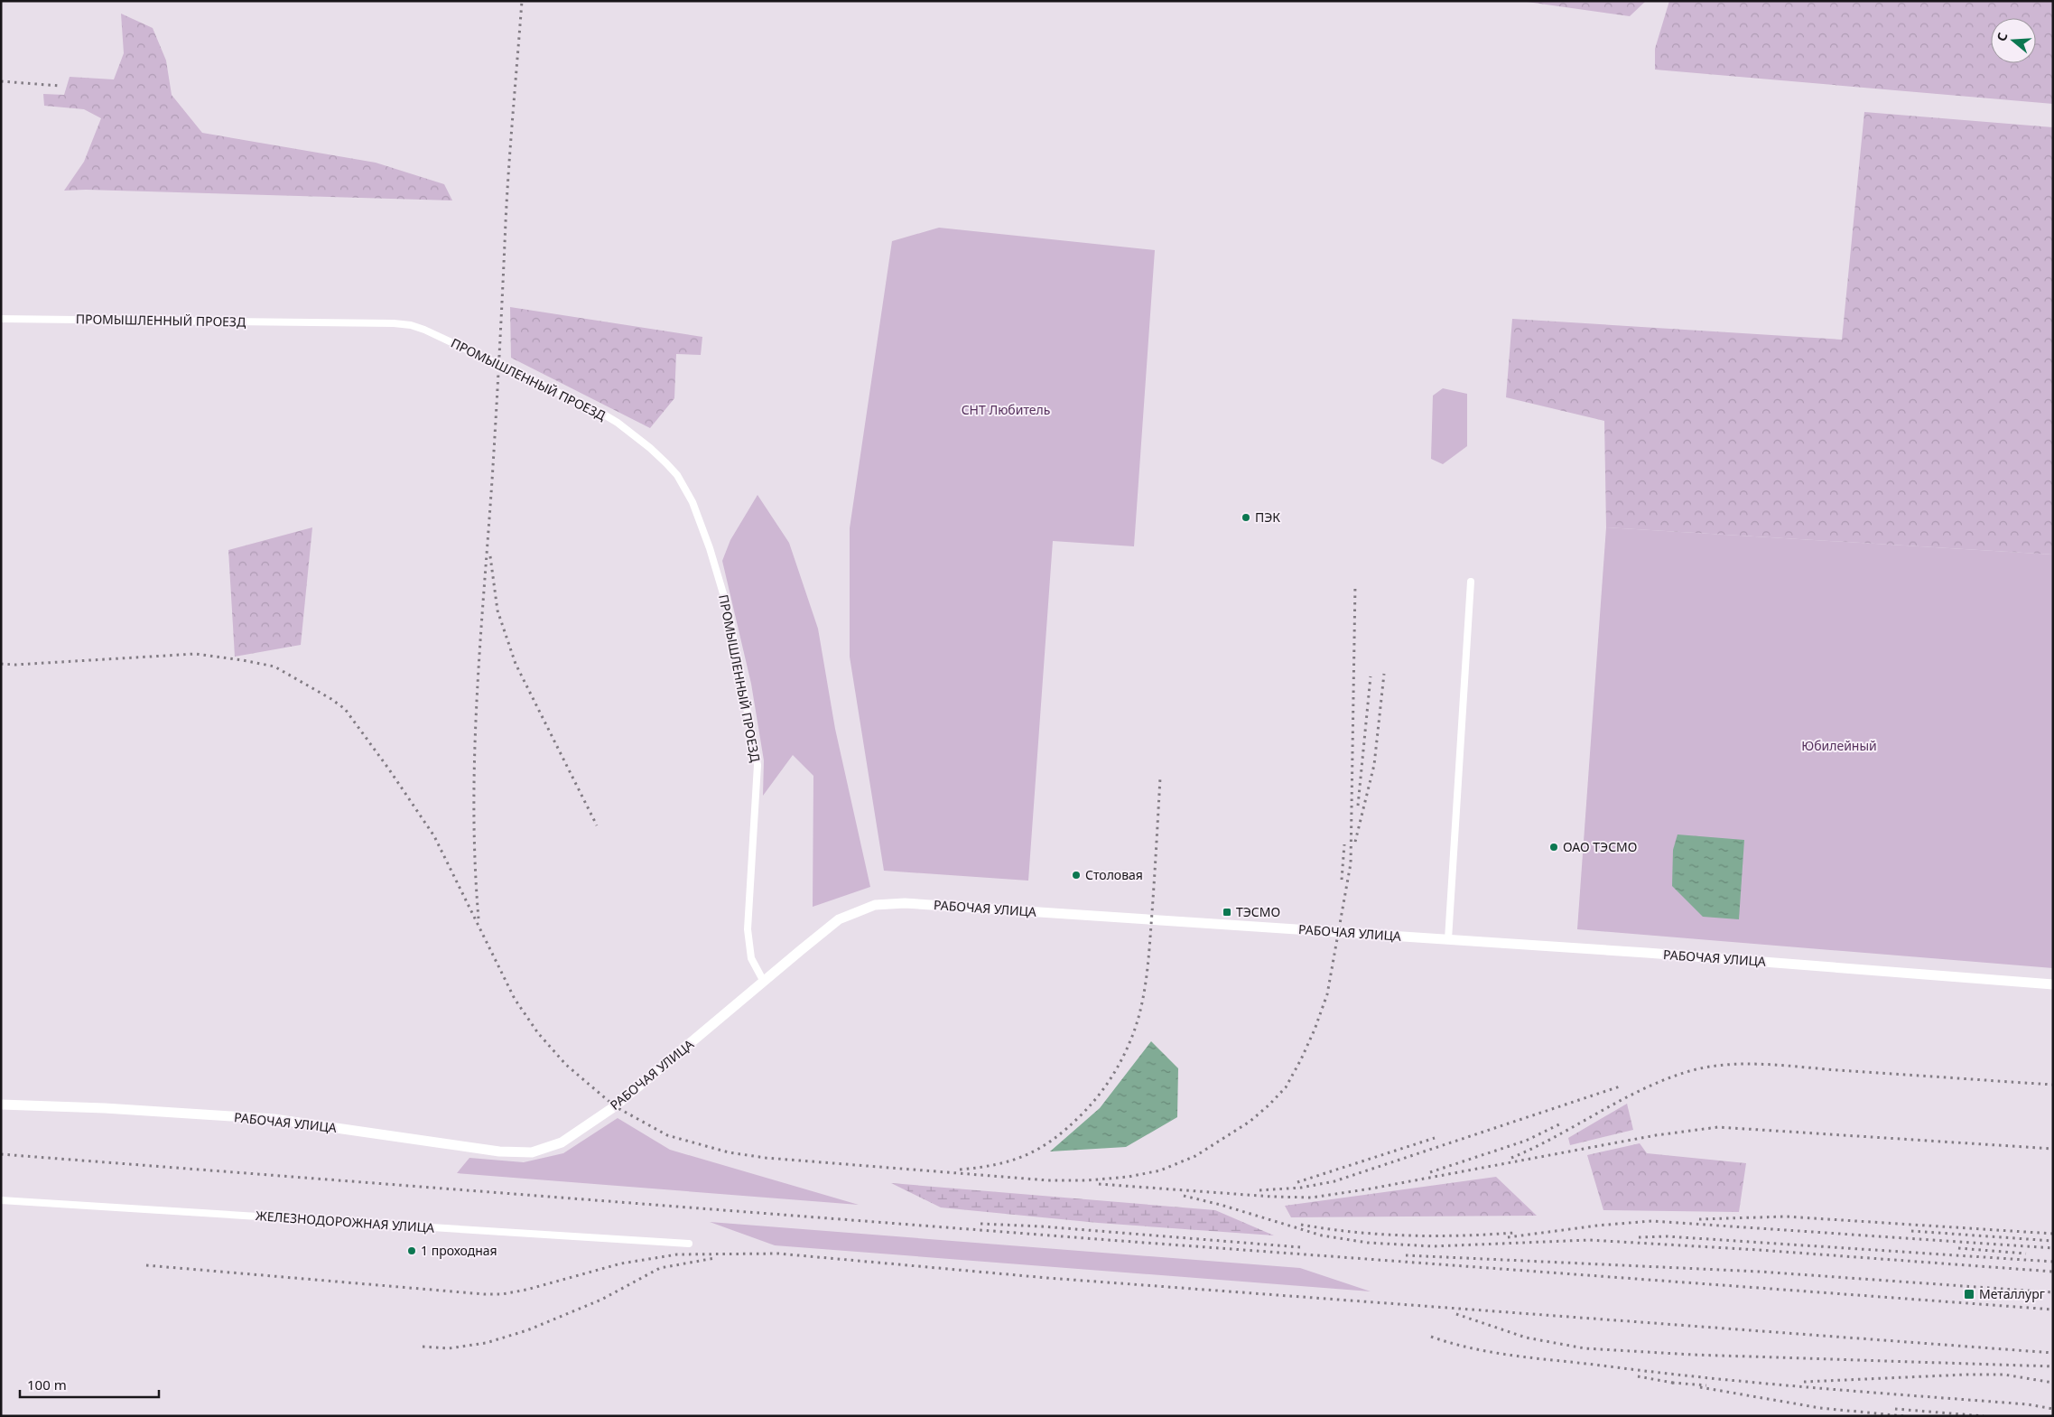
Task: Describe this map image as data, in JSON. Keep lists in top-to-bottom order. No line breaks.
{"streets":{"street":["ПРОМЫШЛЕННЫЙ ПРОЕЗД","РАБОЧАЯ УЛИЦА","ЖЕЛЕЗНОДОРОЖНАЯ УЛИЦА"]},"crossings":[["ПРОМЫШЛЕННЫЙ ПРОЕЗД","РАБОЧАЯ УЛИЦА"]],"parks":["СНТ Любитель","Юбилейный"],"places":{"other":["ПЭК","ОАО ТЭСМО","Столовая","1 проходная"],"transit":["ТЭСМО","Металлург"]},"scale_bar":"100 m","north":"left"}
